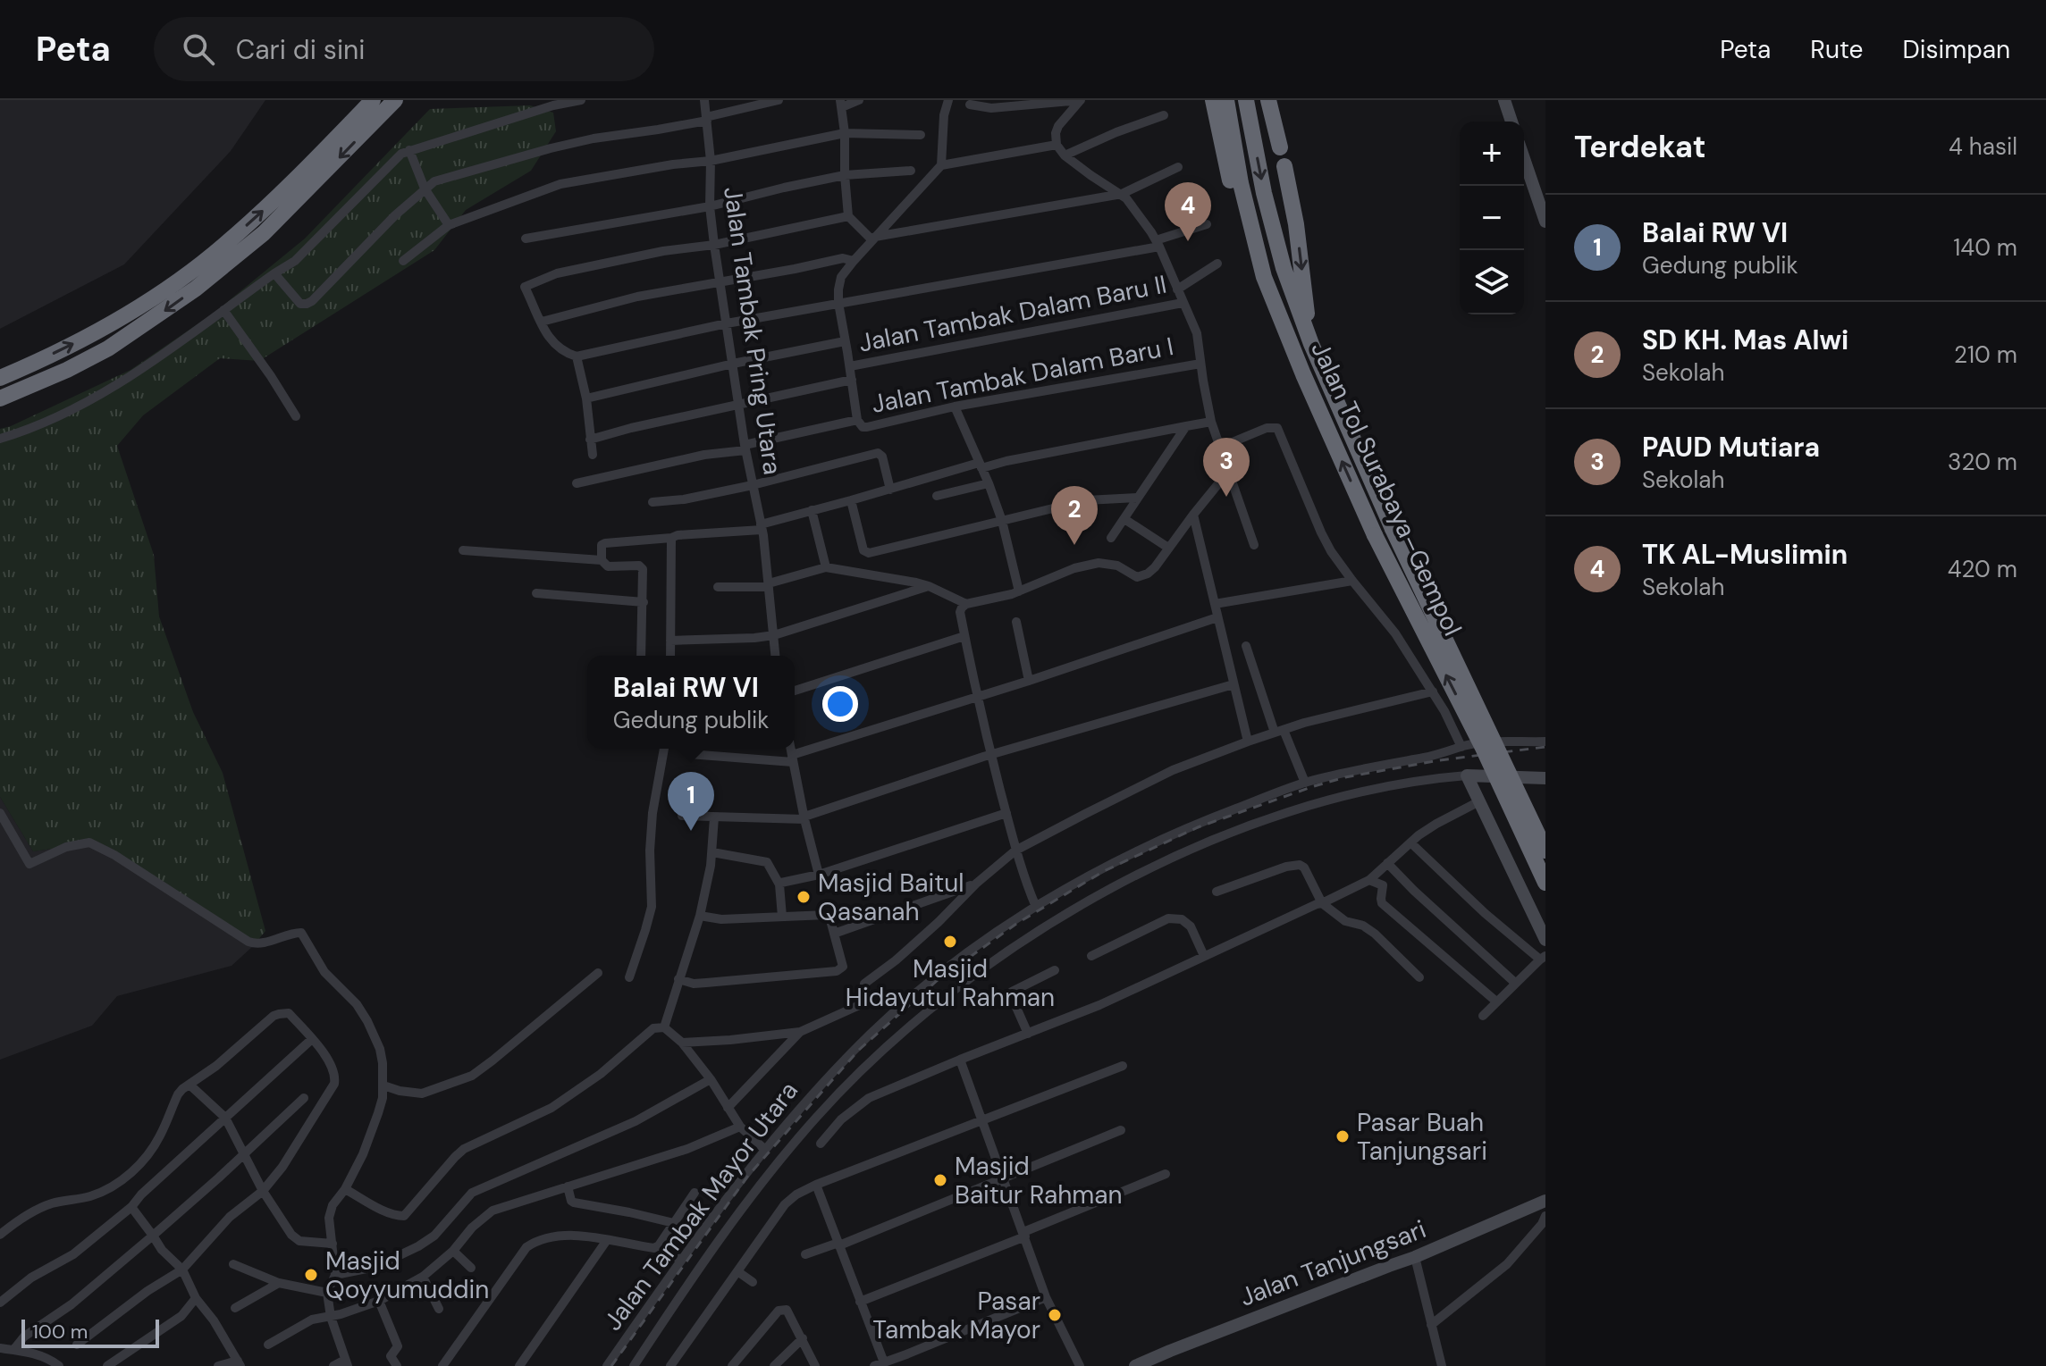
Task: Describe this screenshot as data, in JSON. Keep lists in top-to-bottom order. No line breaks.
{"streets":{"highway":["Jalan Tol Surabaya–Gempol"],"main road":["Jalan Tanjungsari"],"street":["Jalan Tambak Dalam Baru II","Jalan Tambak Pring Utara","Jalan Tambak Dalam Baru I","Jalan Tambak Mayor Utara"]},"crossings":[["Jalan Tambak Pring Utara","Jalan Tambak Dalam Baru I"]],"places":["Masjid Baitul Qasanah","Masjid Hidayutul Rahman","Pasar Buah Tanjungsari","Masjid Baitur Rahman","Masjid Qoyyumuddin","Pasar Tambak Mayor"],"scale_bar":"100 m","page":{"header":"Peta","search":"Cari di sini","nav":["Peta","Rute","Disimpan"],"heading":["Terdekat","4 hasil"],"map_buttons":["+","−"],"pins":["4","3","2","1"],"list":[{"mark":"1","name":"Balai RW VI","note":"Gedung publik","value":"140 m"},{"mark":"2","name":"SD KH. Mas Alwi","note":"Sekolah","value":"210 m"},{"mark":"3","name":"PAUD Mutiara","note":"Sekolah","value":"320 m"},{"mark":"4","name":"TK AL-Muslimin","note":"Sekolah","value":"420 m"}],"popup":["Balai RW VI","Gedung publik"],"scale":"100 m"}}
